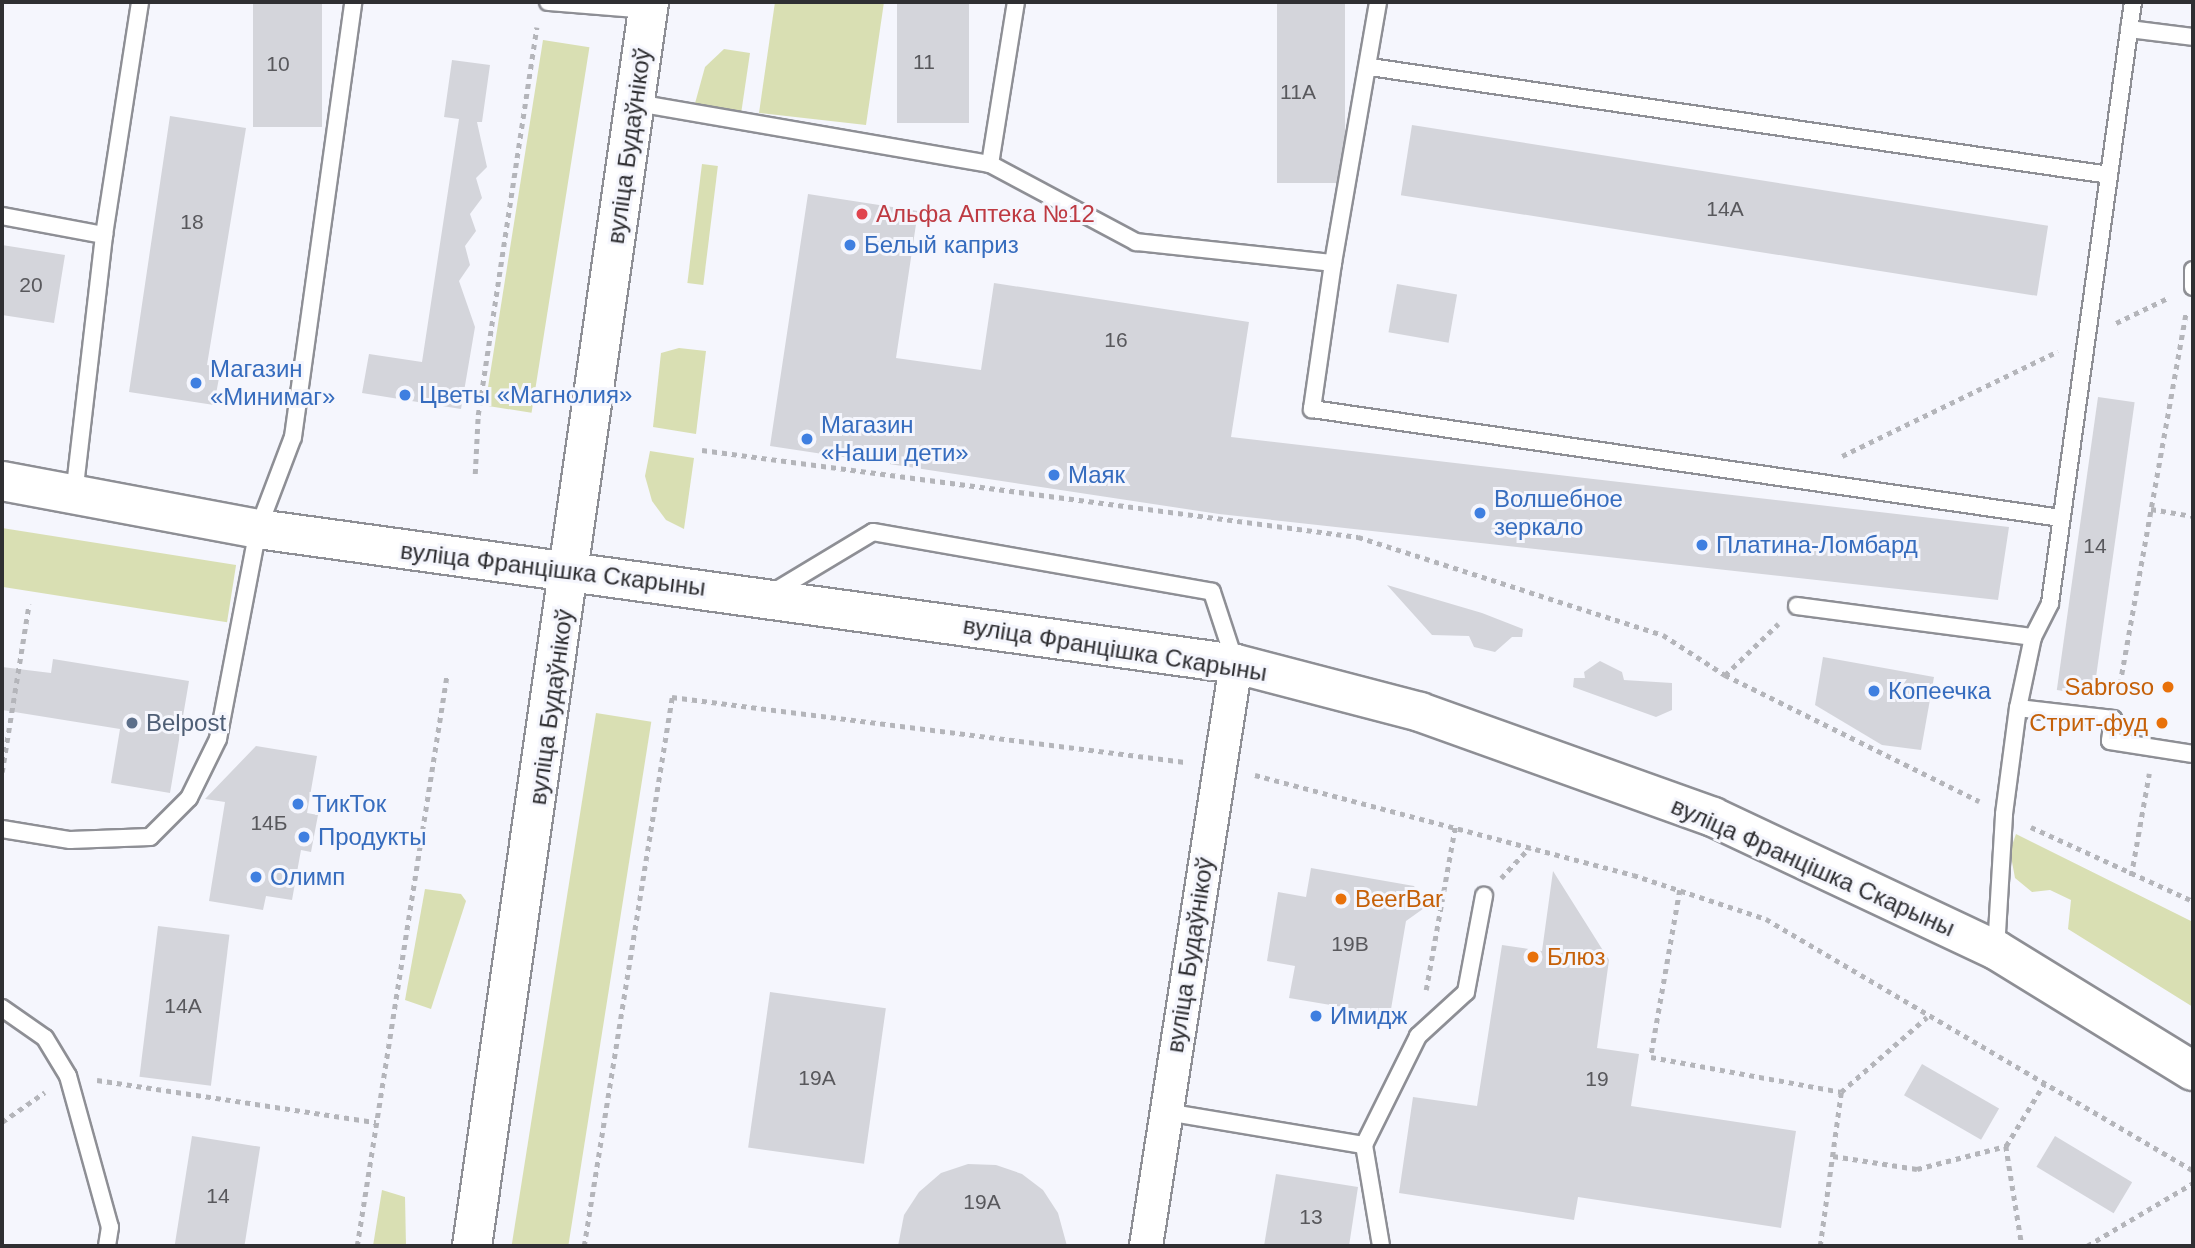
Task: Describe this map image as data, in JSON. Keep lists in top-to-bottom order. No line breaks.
{"streets":{"main road":["вуліца Будаўнікоў","вуліца Францішка Скарыны"]},"crossings":[["вуліца Будаўнікоў","вуліца Францішка Скарыны"]],"places":["Альфа Аптека №12","Белый каприз","Магазин «Минимаг»","Цветы «Магнолия»","Магазин «Наши дети»","Маяк","Волшебное зеркало","Платина-Ломбард","Sabroso","Копеечка","Belpost","Стрит-фуд","ТикТок","Продукты","Олимп","BeerBar","Блюз","Имидж"],"house_numbers":["11","10","11А","14А","18","20","16","14","14Б","19В","14А","19А","19","14","19А","13"]}
